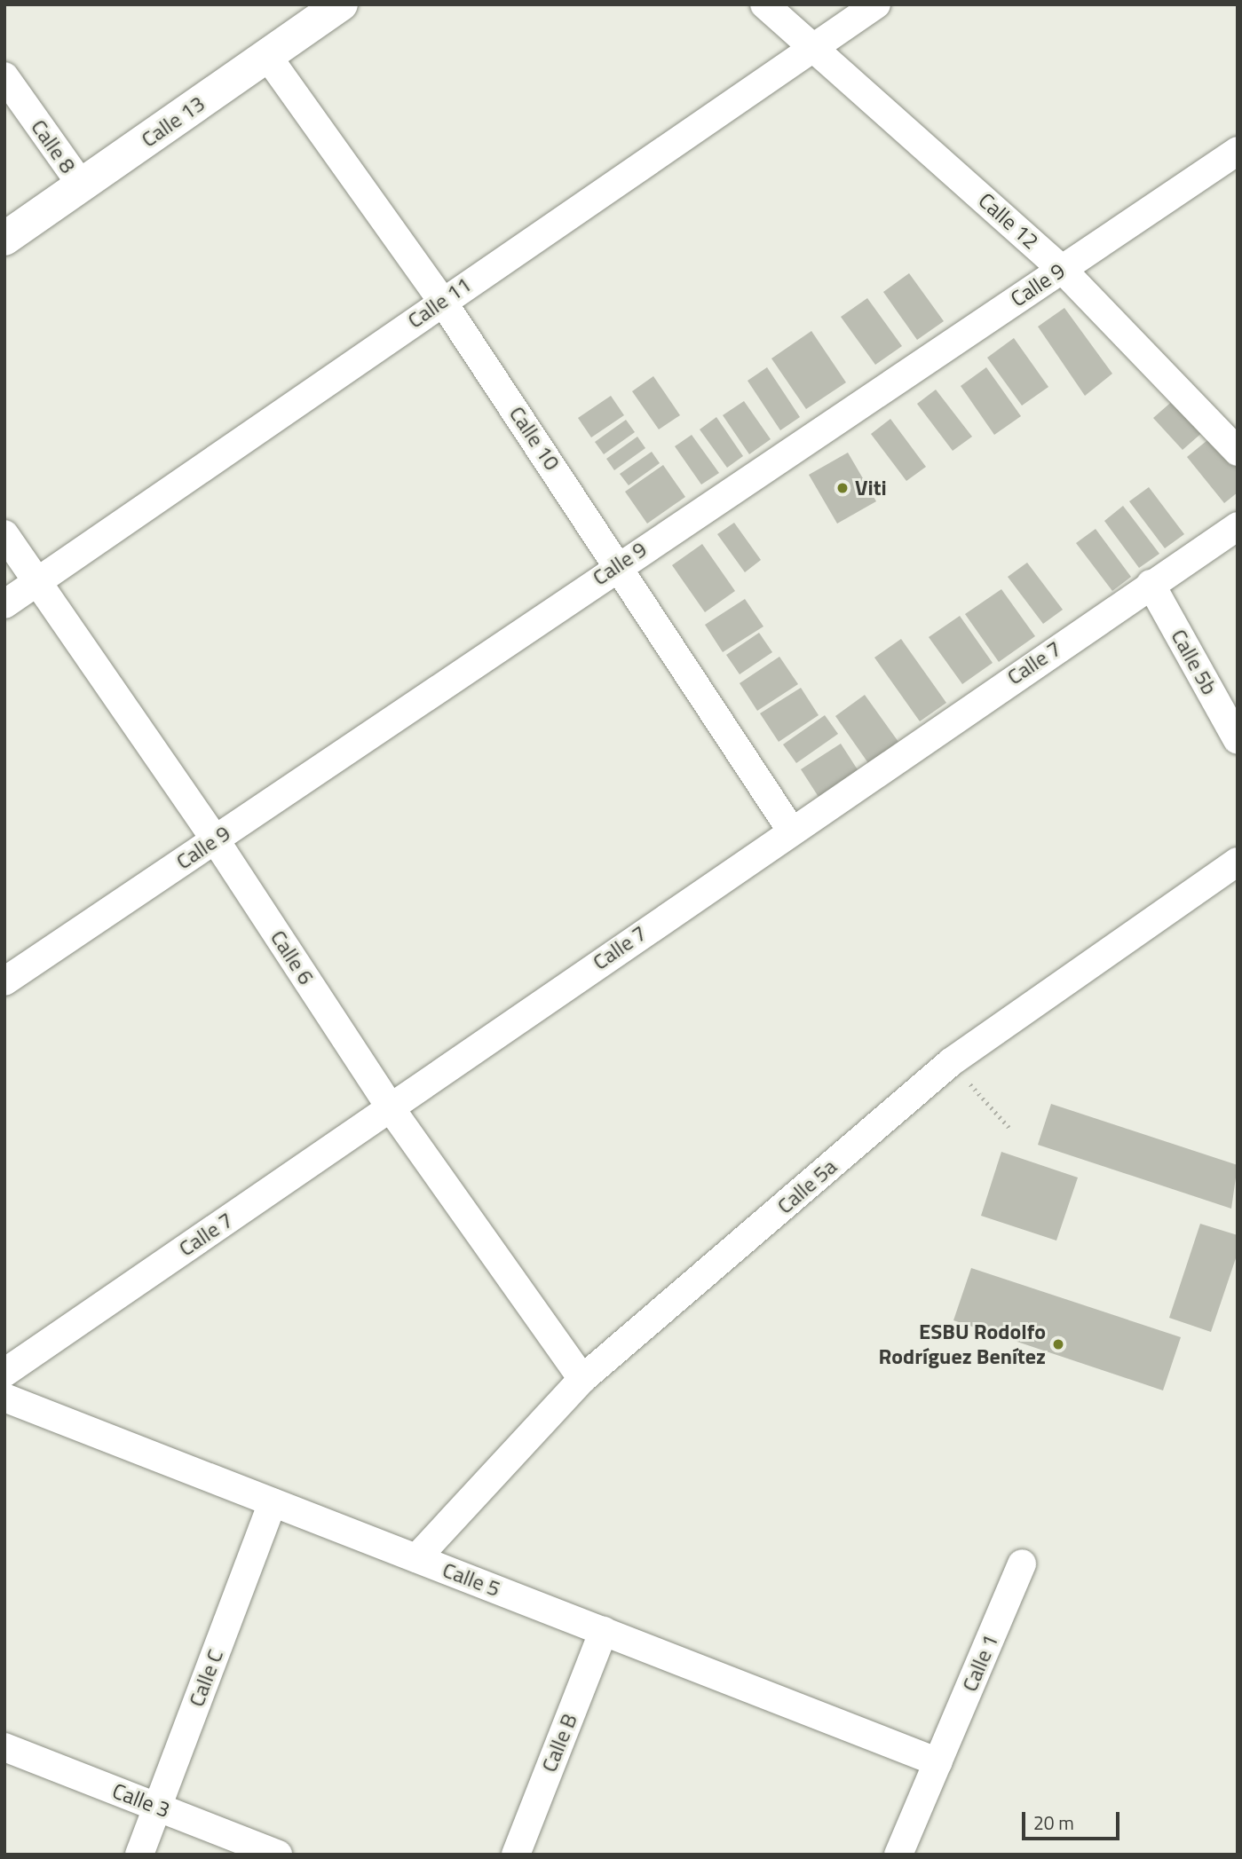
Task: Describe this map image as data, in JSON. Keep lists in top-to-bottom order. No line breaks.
{"streets":{"main road":["Calle 13"],"street":["Calle 8","Calle 12","Calle 9","Calle 11","Calle 10","Calle 5b","Calle 7","Calle 6","Calle 5a","Calle 5","Calle 1","Calle C","Calle B","Calle 3"]},"crossings":[["Calle 13","Calle 8"],["Calle 13","Calle 10"],["Calle 12","Calle 9"],["Calle 12","Calle 11"],["Calle 9","Calle 10"],["Calle 9","Calle 6"],["Calle 11","Calle 10"],["Calle 11","Calle 6"],["Calle 10","Calle 7"],["Calle 5b","Calle 7"],["Calle 7","Calle 6"],["Calle 6","Calle 5a"],["Calle 5a","Calle 5"],["Calle 5","Calle 1"],["Calle 5","Calle C"],["Calle 5","Calle B"],["Calle C","Calle 3"]],"places":["Viti","ESBU Rodolfo Rodríguez Benítez"],"scale_bar":"20 m"}
